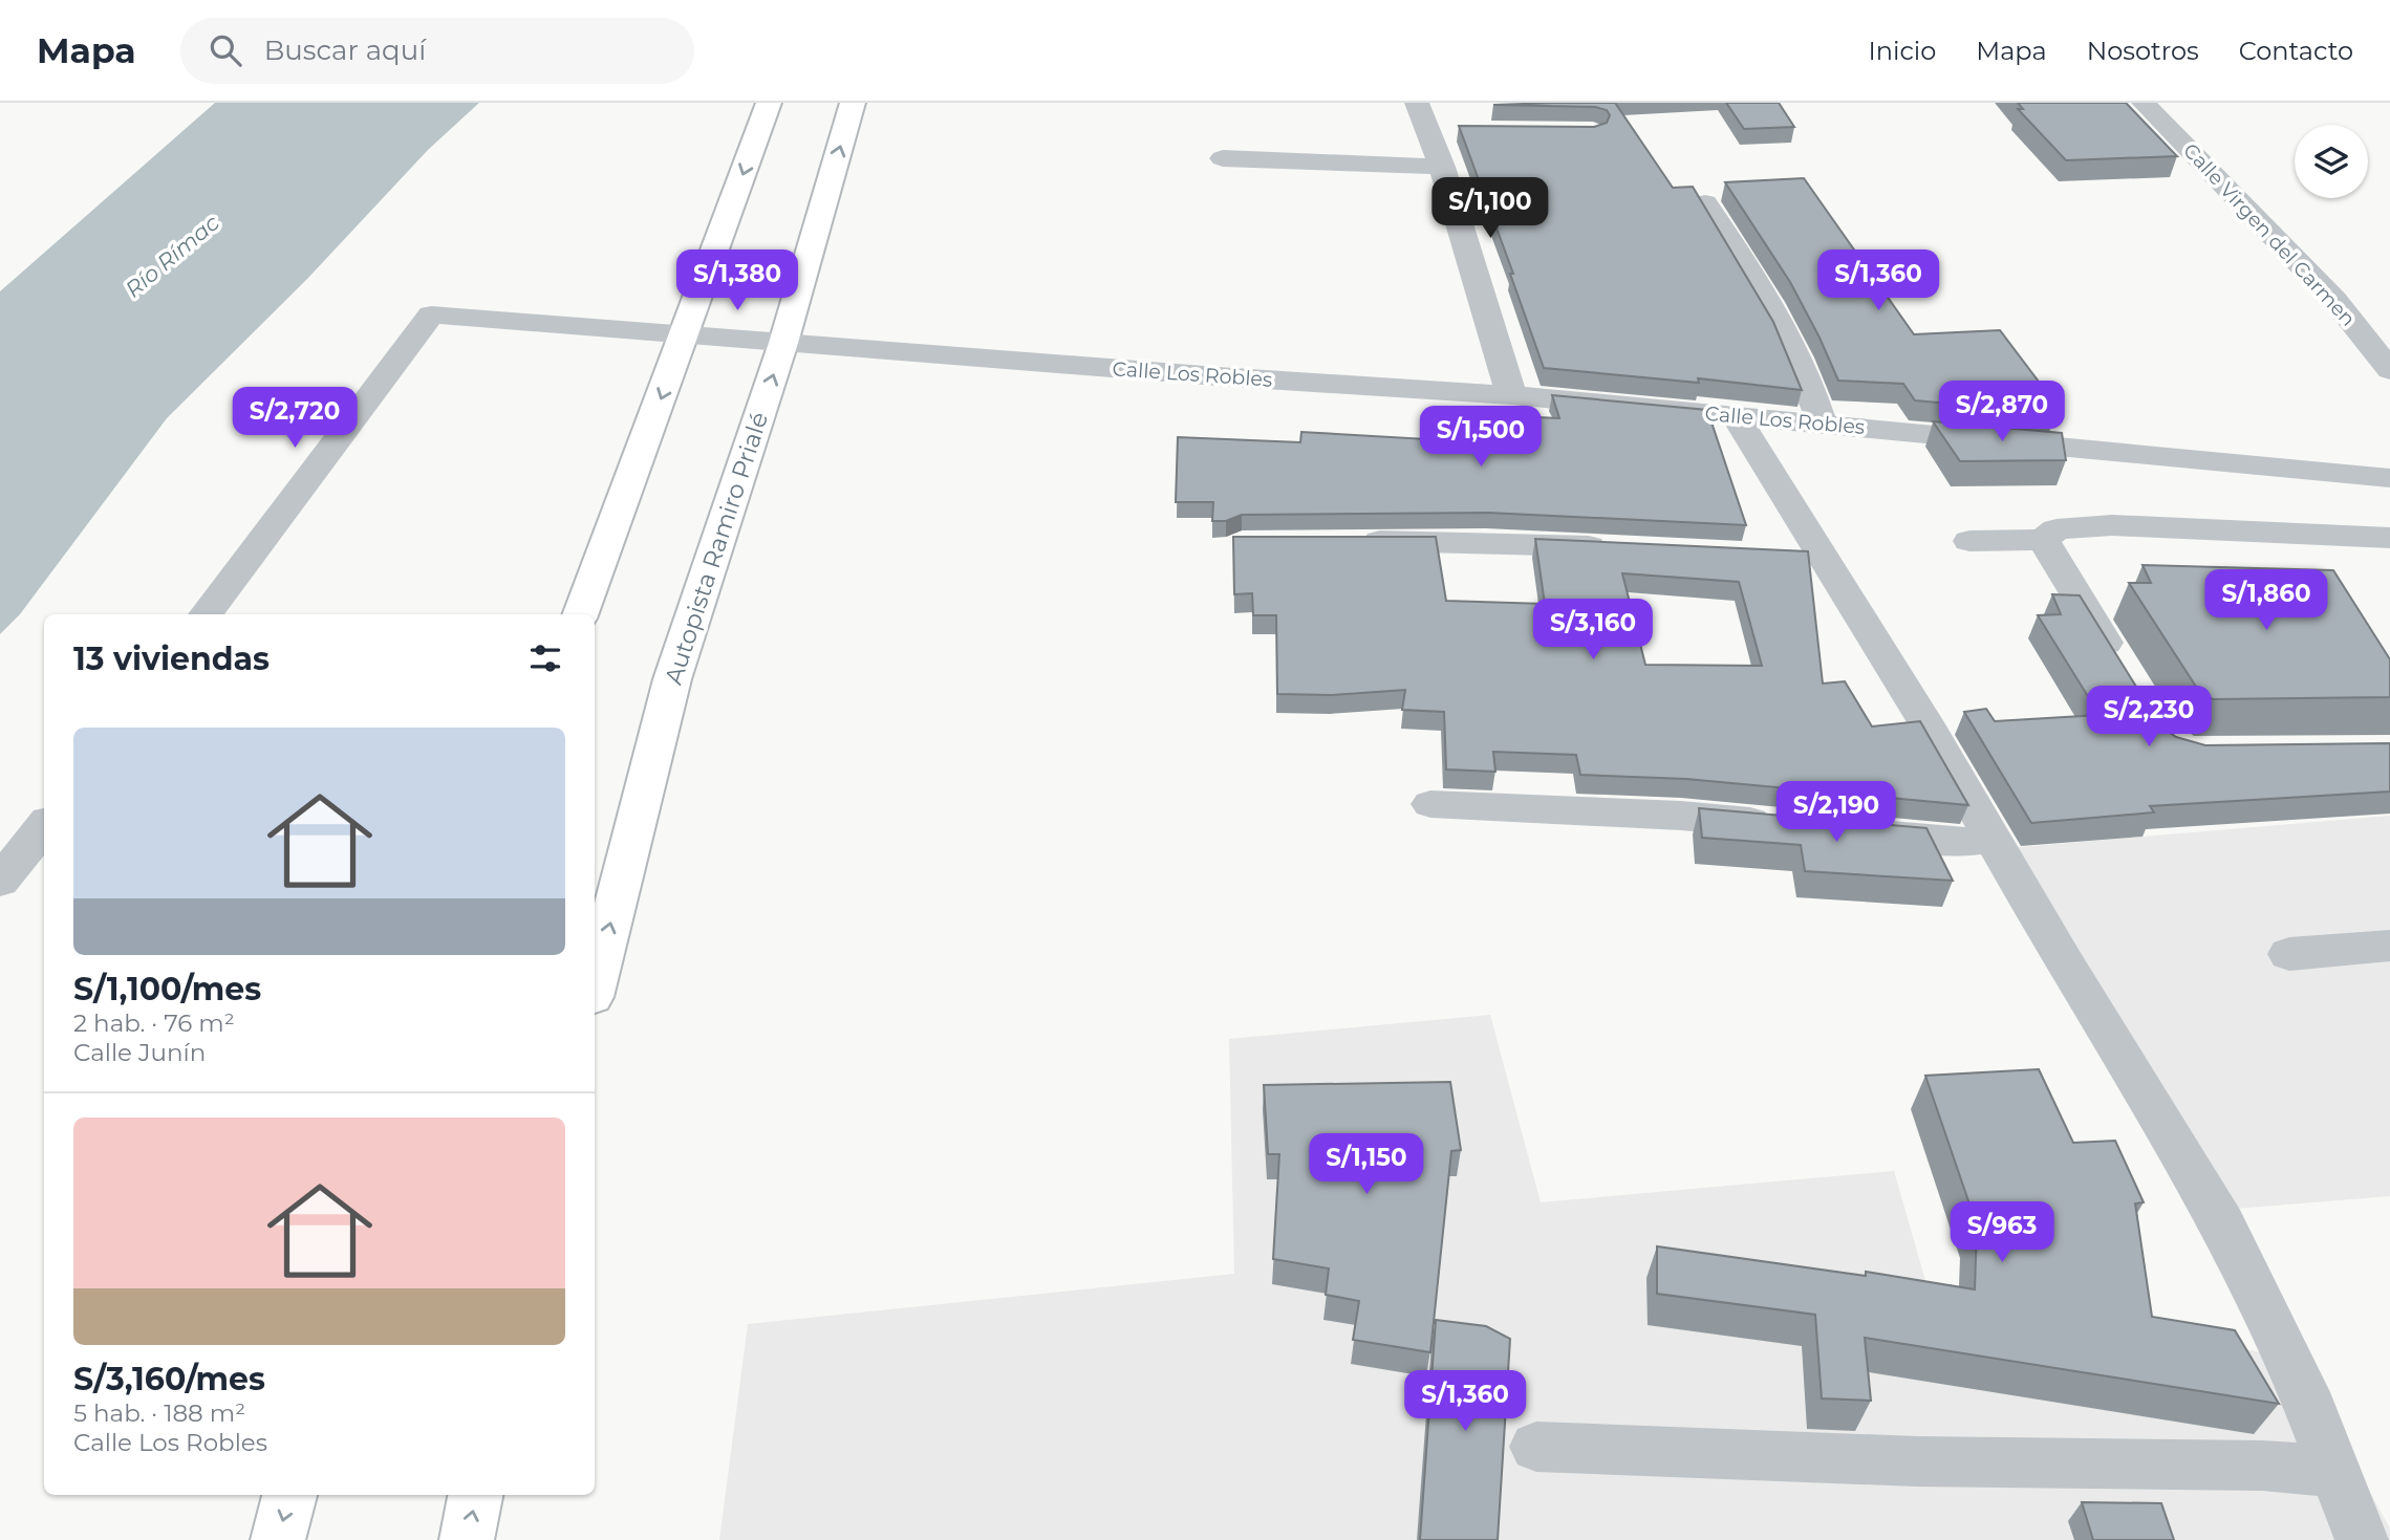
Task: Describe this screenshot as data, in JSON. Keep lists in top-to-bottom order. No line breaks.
{"streets":{"highway":["Autopista Ramiro Prialé"],"street":["Calle Virgen del Carmen","Calle Los Robles"]},"crossings":[["Calle Los Robles","Autopista Ramiro Prialé"]],"water":["Río Rímac"],"page":{"header":"Mapa","search":"Buscar aquí","nav":["Inicio","Mapa","Nosotros","Contacto"],"price":["S/1,100","S/1,380","S/1,360","S/2,870","S/2,720","S/1,500","S/1,860","S/3,160","S/2,230","S/2,190","S/1,150","S/963","S/1,360"],"heading":"13 viviendas","list":[{"name":"S/1,100/mes","note":"2 hab. · 76 m² · Calle Junín"},{"name":"S/3,160/mes","note":"5 hab. · 188 m² · Calle Los Robles"}]}}
